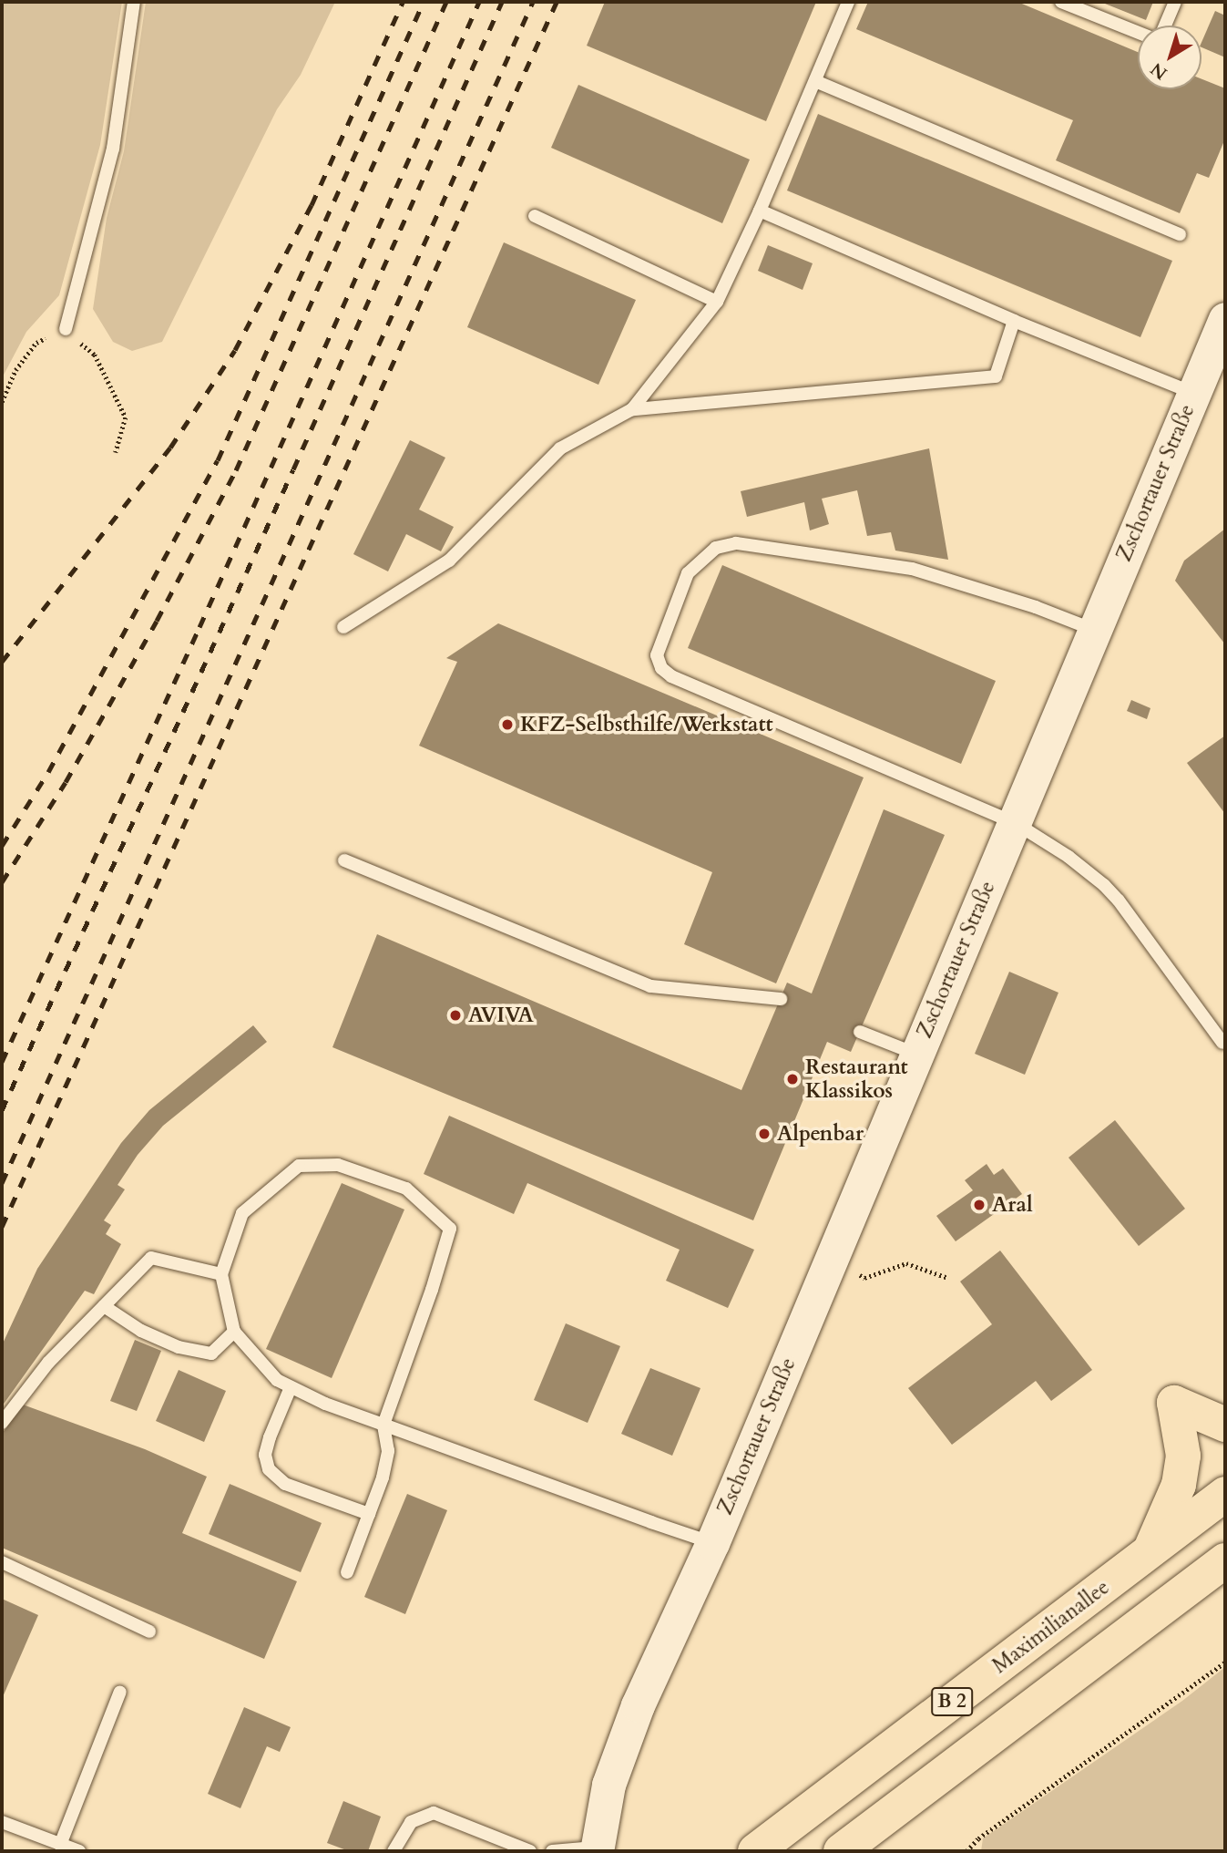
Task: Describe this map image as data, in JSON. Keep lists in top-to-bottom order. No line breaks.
{"streets":{"highway":["Maximilianallee","B 2"],"street":["Zschortauer Straße"]},"places":["KFZ-Selbsthilfe/Werkstatt","AVIVA","Restaurant Klassikos","Alpenbar","Aral"],"north":"bottom left"}
